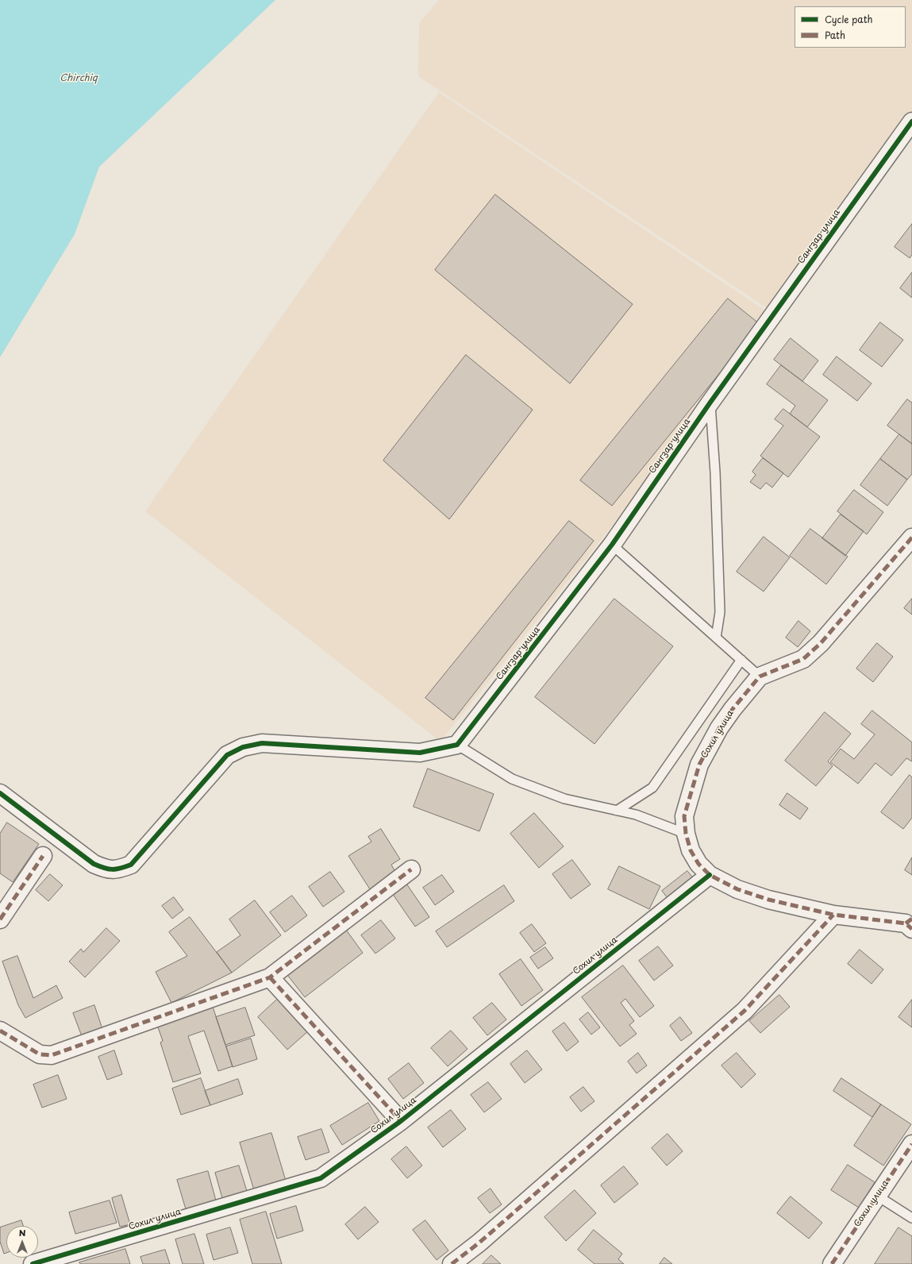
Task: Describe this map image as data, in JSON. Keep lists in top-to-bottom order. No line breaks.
{"streets":{"street":["Сангзар улица","Сохил улица"]},"water":["Chirchiq"],"legend":["Cycle path","Path"],"north":"top"}
